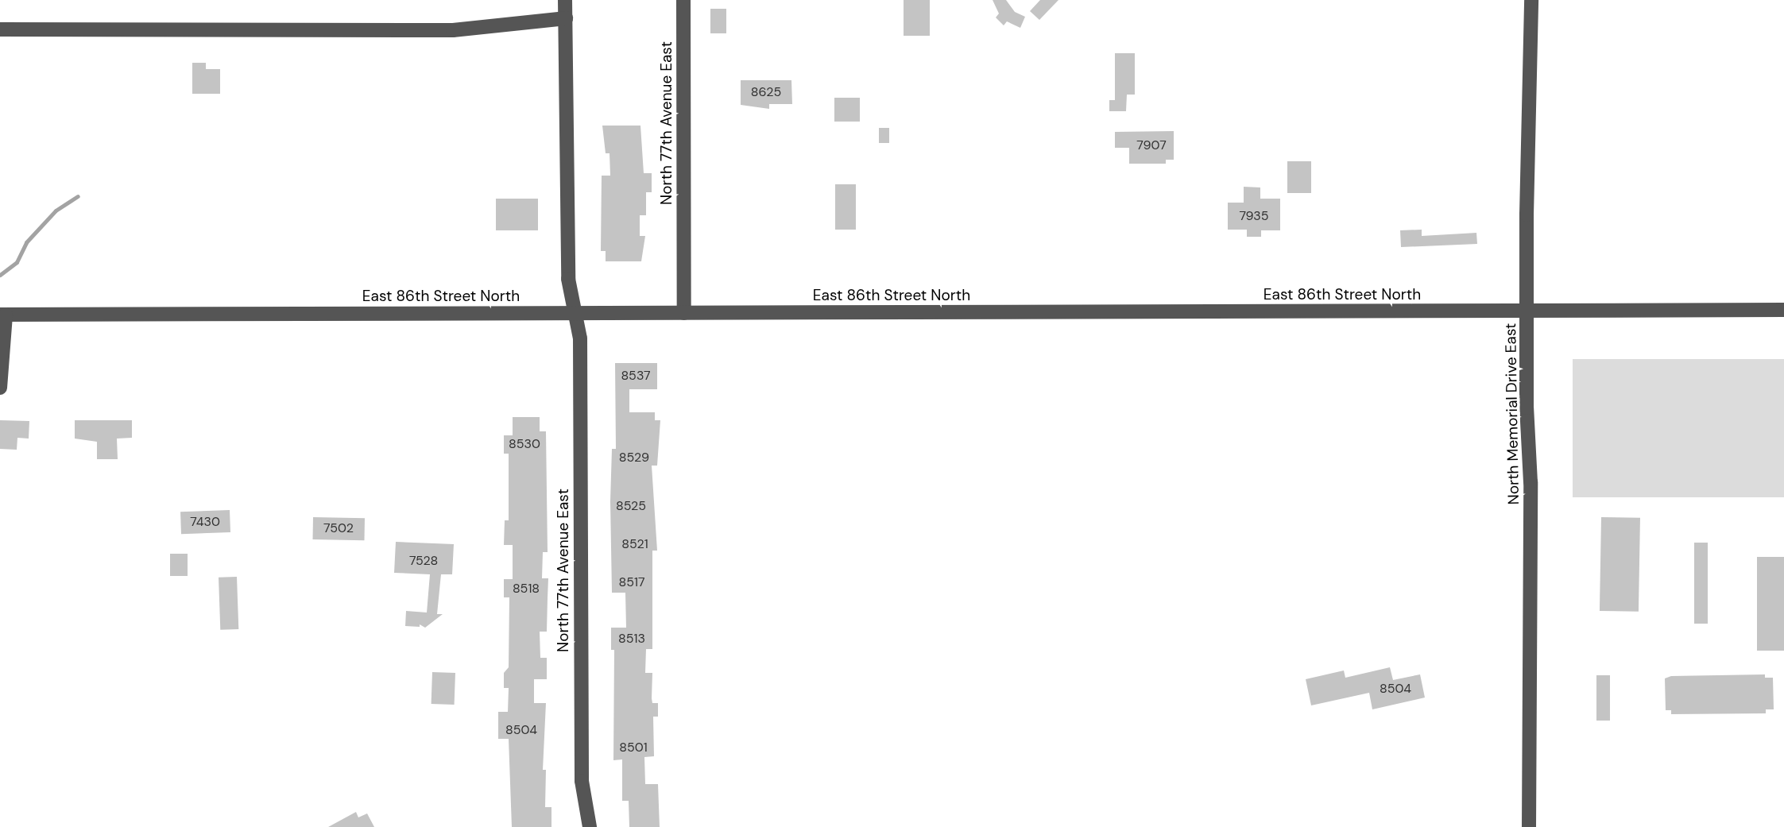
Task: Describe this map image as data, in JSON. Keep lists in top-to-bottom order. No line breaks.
{"streets":{"street":["North 77th Avenue East","East 86th Street North","North Memorial Drive East"]},"crossings":[["North 77th Avenue East","East 86th Street North"],["East 86th Street North","North Memorial Drive East"]],"house_numbers":["8625","7907","7935","8537","8530","8529","8525","7430","7502","8521","7528","8517","8518","8513","8504","8504","8501"]}
